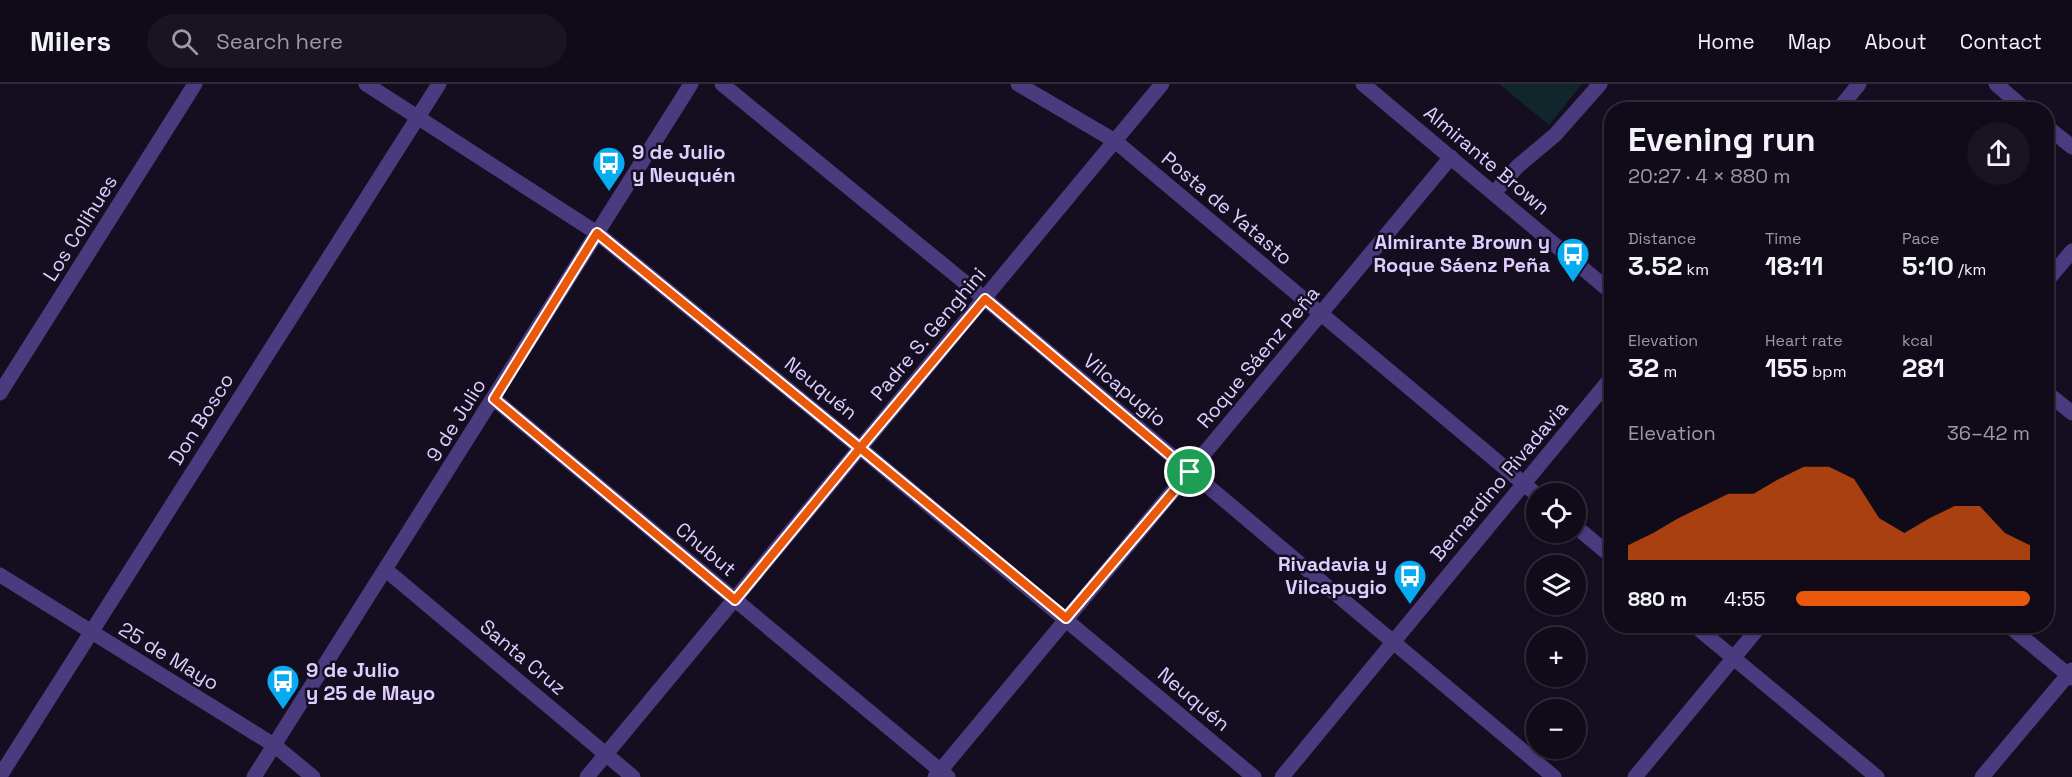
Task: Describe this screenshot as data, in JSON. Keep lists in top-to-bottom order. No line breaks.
{"streets":{"street":["Almirante Brown","Posta de Yatasto","Los Colihues","Padre S. Genghini","Roque Sáenz Peña","Neuquén","Vilcapugio","Don Bosco","9 de Julio","Bernardino Rivadavia","Chubut","25 de Mayo","Santa Cruz"]},"crossings":[["Almirante Brown","Roque Sáenz Peña"],["Posta de Yatasto","Padre S. Genghini"],["Posta de Yatasto","Roque Sáenz Peña"],["Posta de Yatasto","Bernardino Rivadavia"],["Padre S. Genghini","Neuquén"],["Padre S. Genghini","Vilcapugio"],["Padre S. Genghini","Chubut"],["Padre S. Genghini","Santa Cruz"],["Roque Sáenz Peña","Neuquén"],["Roque Sáenz Peña","Vilcapugio"],["Roque Sáenz Peña","Chubut"],["Neuquén","Don Bosco"],["Neuquén","9 de Julio"],["Vilcapugio","Bernardino Rivadavia"],["Don Bosco","25 de Mayo"],["9 de Julio","Chubut"],["9 de Julio","25 de Mayo"],["9 de Julio","Santa Cruz"]],"places":{"bus stop":["9 de Julio y Neuquén","Almirante Brown y Roque Sáenz Peña","Rivadavia y Vilcapugio","9 de Julio y 25 de Mayo"]},"page":{"header":"Milers","search":"Search here","nav":["Home","Map","About","Contact"],"heading":["Evening run","20:27 · 4 × 880 m"],"stats":[["Distance","3.52 km"],["Time","18:11"],["Pace","5:10 /km"],["Elevation","32 m"],["Heart rate","155 bpm"],["kcal","281"]],"chart":["Elevation","36–42 m"],"map_buttons":["+","−"],"list":[{"name":"880 m","note":"4:55"}]}}
